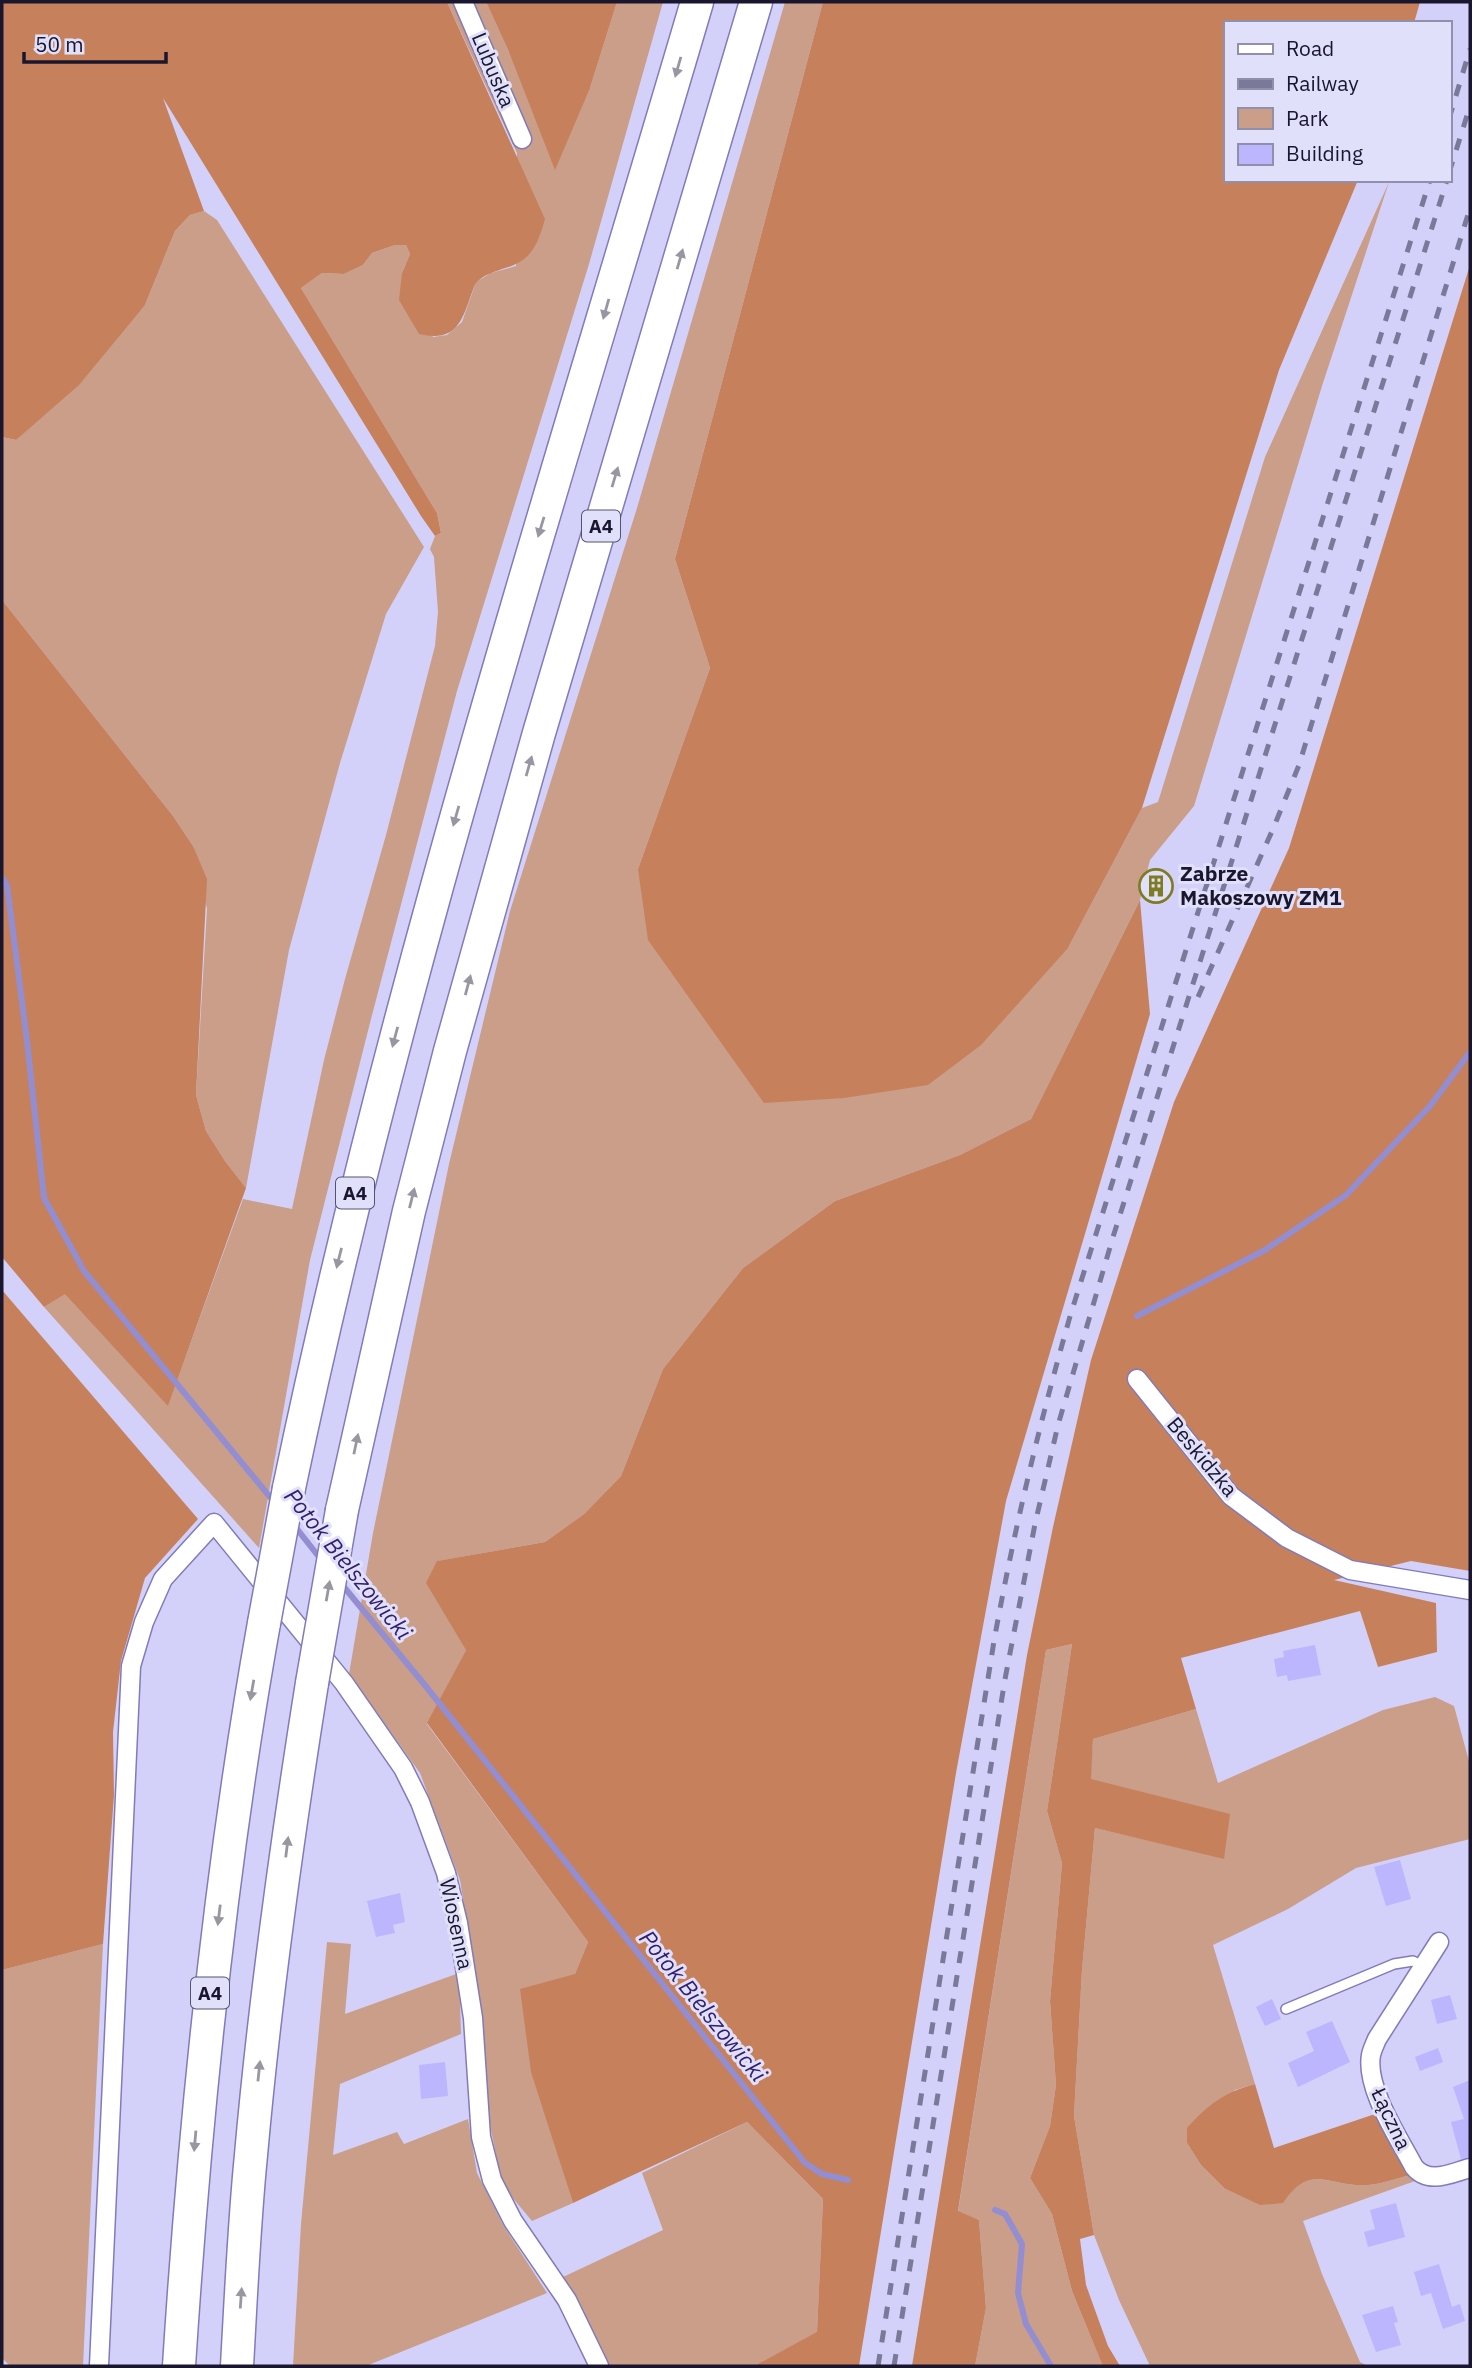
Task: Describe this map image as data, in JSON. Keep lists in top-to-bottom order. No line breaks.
{"streets":{"highway":["A4"],"street":["Lubuska","Beskidzka","Wiosenna","Łączna"]},"water":["Potok Bielszowicki"],"places":{"building":["Zabrze Makoszowy ZM1"]},"legend":["Road","Railway","Park","Building"],"scale_bar":"50 m"}
